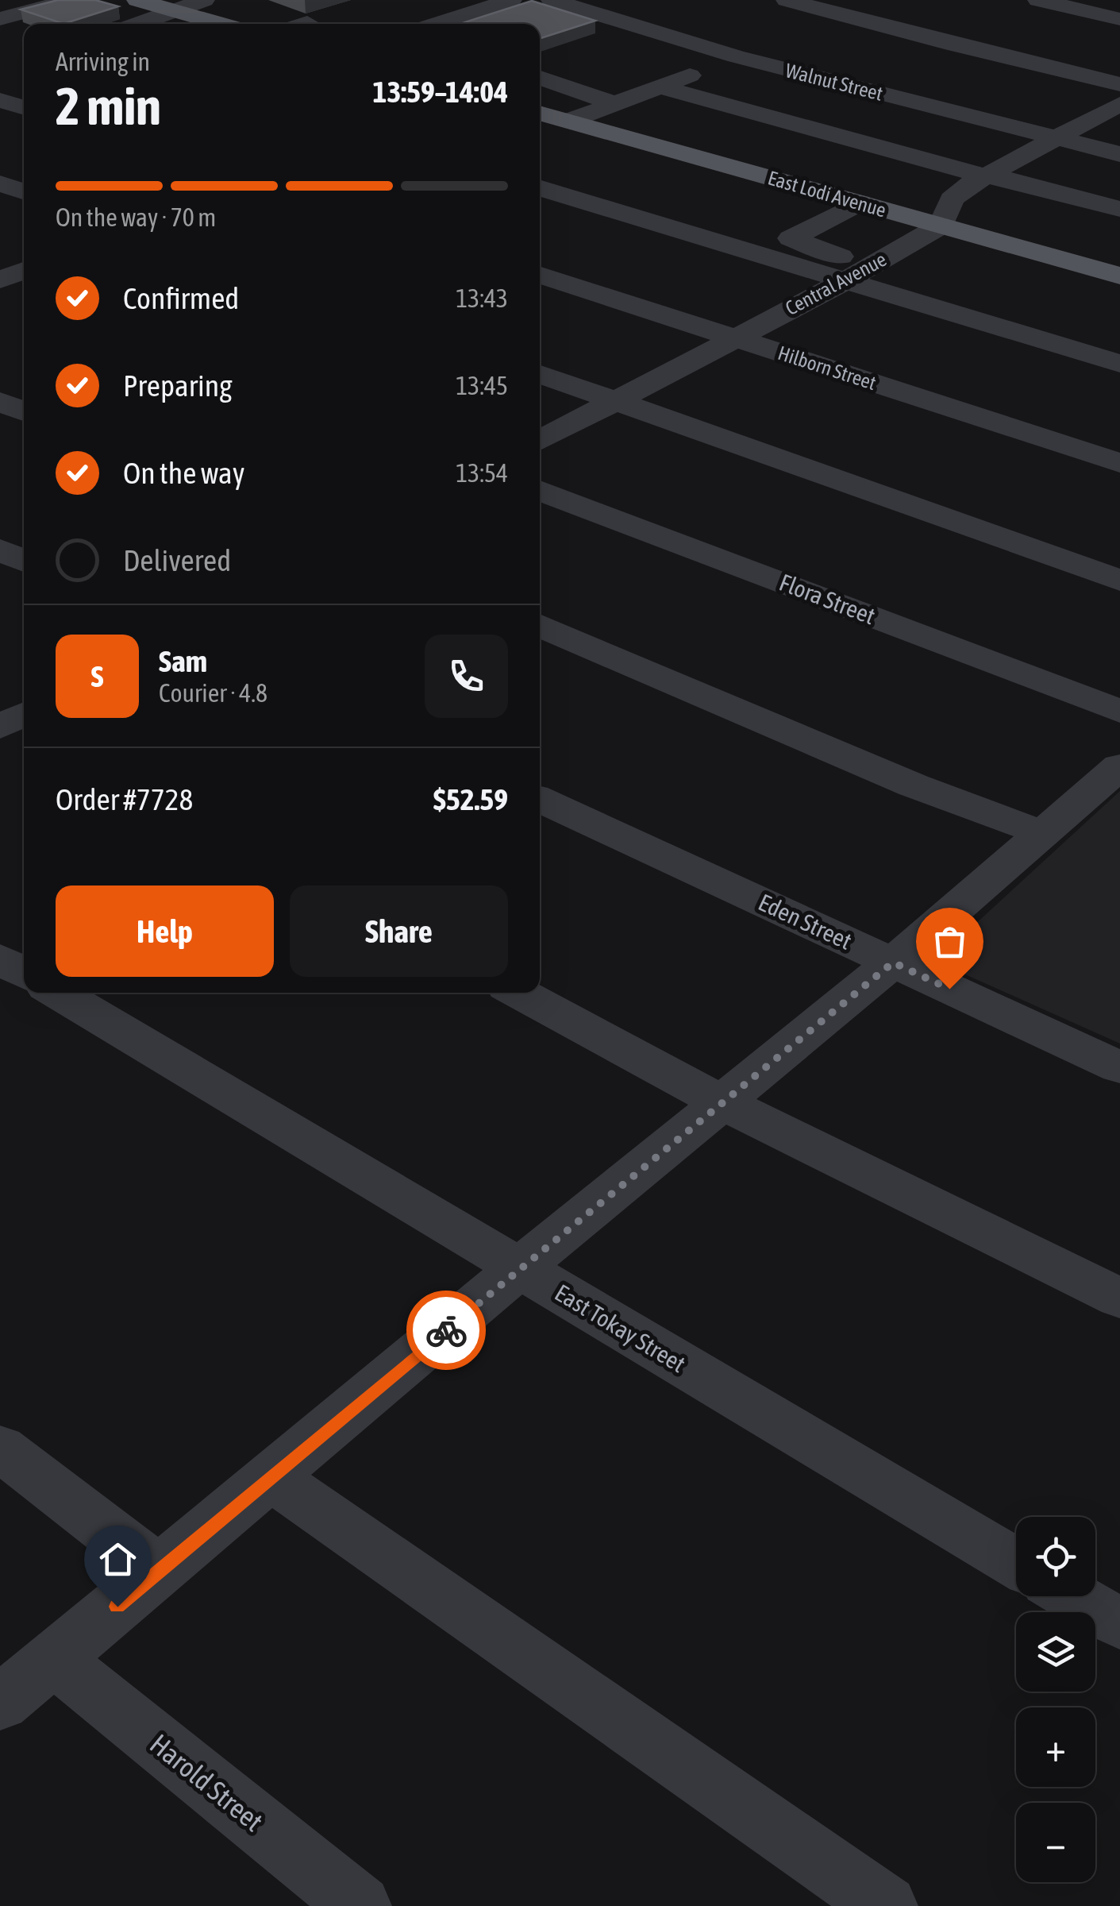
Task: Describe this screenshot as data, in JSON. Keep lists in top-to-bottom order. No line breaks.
{"streets":{"main road":["East Lodi Avenue"],"street":["Walnut Street","Central Avenue","Hilborn Street","Flora Street","Eden Street","East Tokay Street","Harold Street"]},"crossings":[["East Lodi Avenue","Central Avenue"],["Central Avenue","Hilborn Street"]],"page":{"heading":["2 min","Arriving in","13:59–14:04"],"panel":["Sam","Courier · 4.8","Order #7728","$52.59"],"bar":"On the way · 70 m","list":[["Confirmed","13:43"],["Preparing","13:45"],["On the way","13:54"],"Delivered"],"round":"S","buttons":["Help","Share"],"map_buttons":["+","−"]}}
